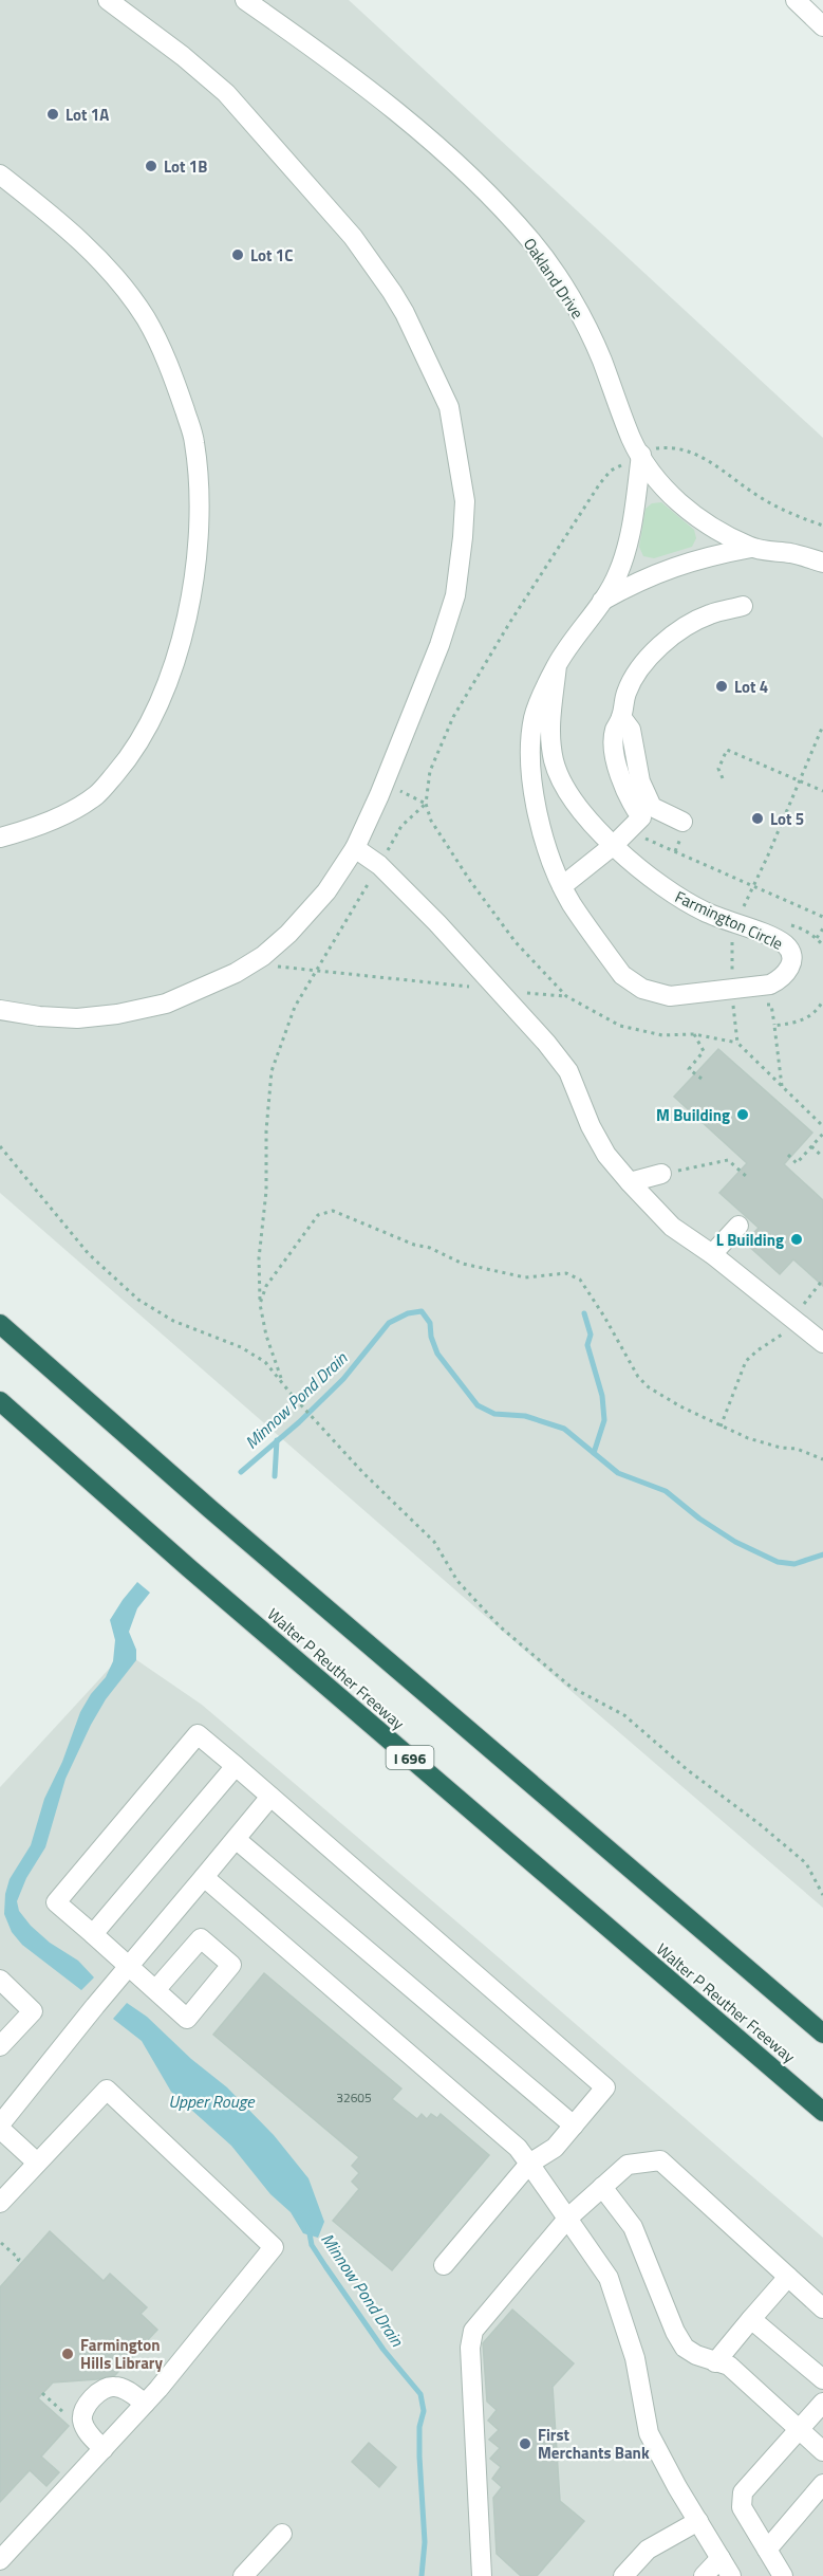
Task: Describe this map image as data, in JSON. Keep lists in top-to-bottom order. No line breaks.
{"streets":{"highway":["Walter P Reuther Freeway","I 696"],"street":["Oakland Drive","Farmington Circle"]},"crossings":[["Oakland Drive","Farmington Circle"]],"water":["Minnow Pond Drain","Upper Rouge"],"places":["Lot 1A","Lot 1B","Lot 1C","Lot 4","Lot 5","M Building","L Building","Farmington Hills Library","First Merchants Bank"],"house_numbers":["32605"]}
